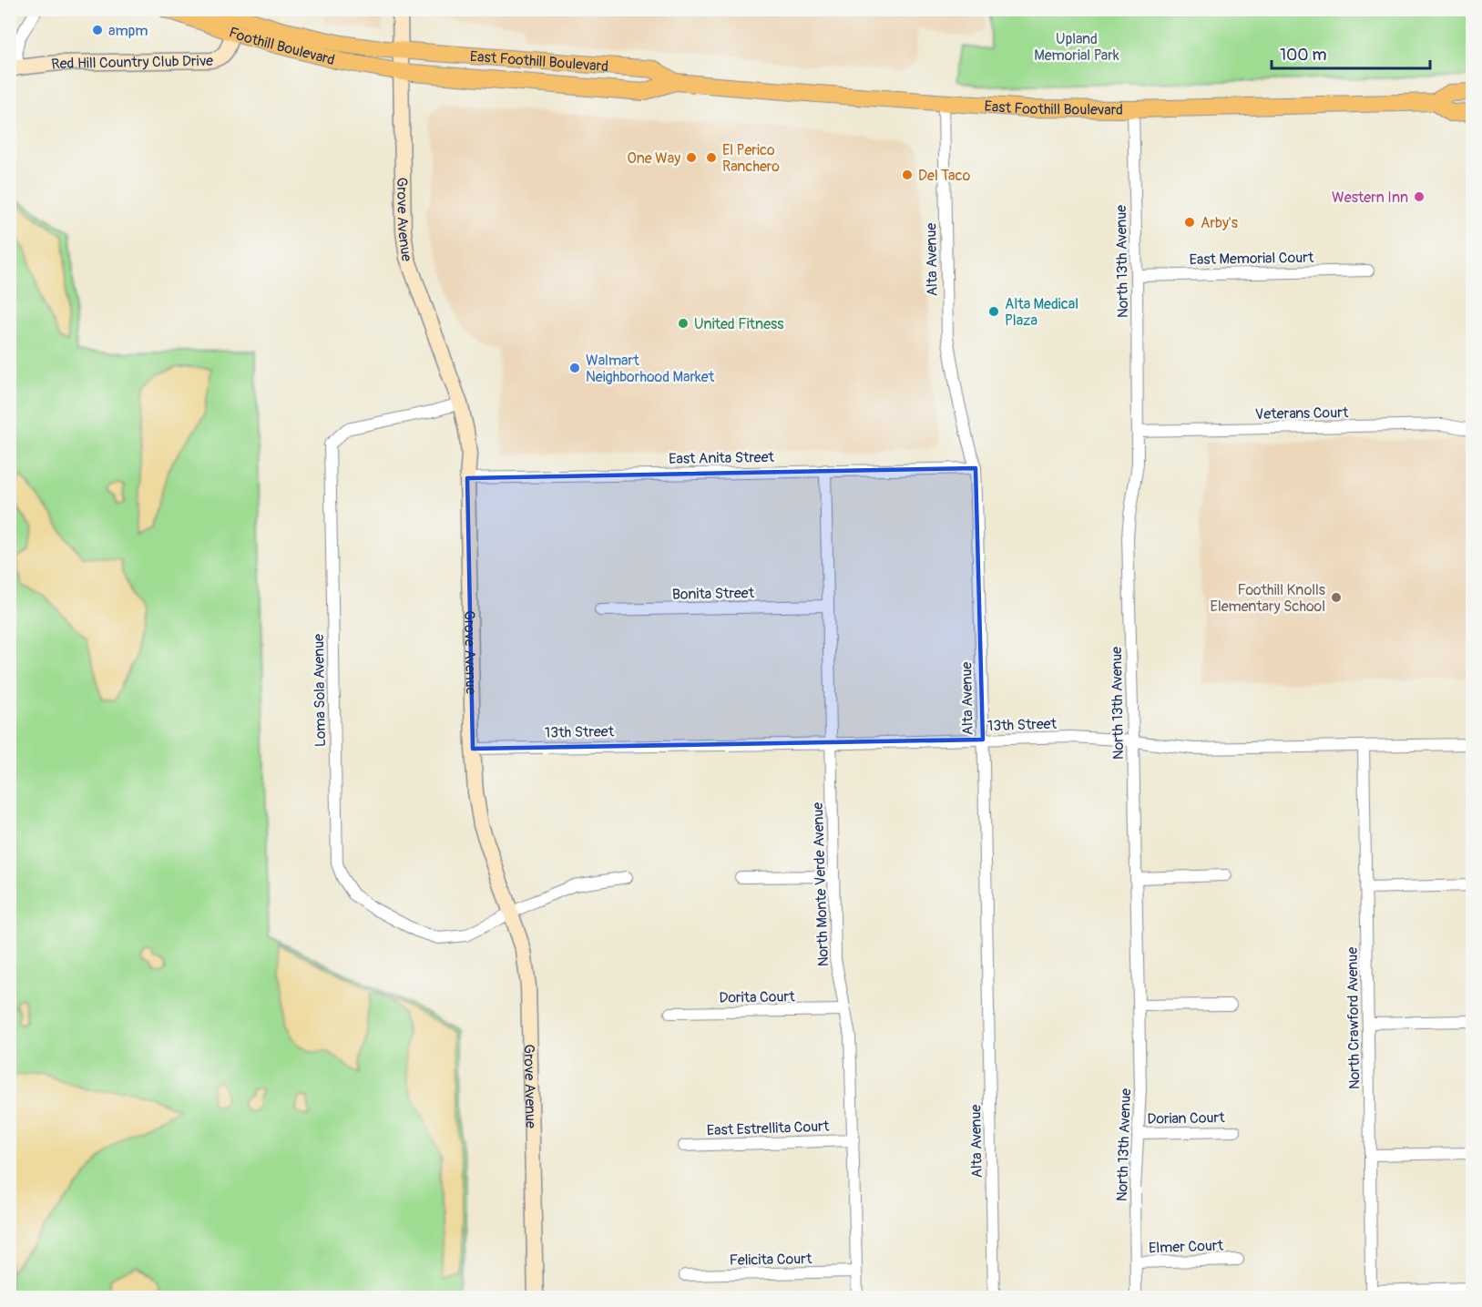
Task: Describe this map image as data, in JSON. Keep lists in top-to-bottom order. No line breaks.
{"streets":{"main road":["Foothill Boulevard","East Foothill Boulevard"],"street":["Red Hill Country Club Drive","Grove Avenue","East Memorial Court","Alta Avenue","North 13th Avenue","Veterans Court","East Anita Street","Bonita Street","Loma Sola Avenue","13th Street","North Monte Verde Avenue","Dorita Court","North Crawford Avenue","Dorian Court","East Estrellita Court","Elmer Court","Felicita Court"]},"crossings":[["Foothill Boulevard","Red Hill Country Club Drive"],["Foothill Boulevard","East Foothill Boulevard"],["Foothill Boulevard","Grove Avenue"],["East Foothill Boulevard","Grove Avenue"],["East Foothill Boulevard","Alta Avenue"],["East Foothill Boulevard","North 13th Avenue"],["Grove Avenue","East Anita Street"],["Grove Avenue","Loma Sola Avenue"],["Grove Avenue","13th Street"],["East Memorial Court","North 13th Avenue"],["Alta Avenue","East Anita Street"],["Alta Avenue","13th Street"],["North 13th Avenue","Veterans Court"],["North 13th Avenue","13th Street"],["North 13th Avenue","Dorian Court"],["North 13th Avenue","Elmer Court"],["East Anita Street","North Monte Verde Avenue"],["Bonita Street","North Monte Verde Avenue"],["13th Street","North Monte Verde Avenue"],["13th Street","North Crawford Avenue"],["North Monte Verde Avenue","Dorita Court"],["North Monte Verde Avenue","East Estrellita Court"],["North Monte Verde Avenue","Felicita Court"]],"parks":["Upland Memorial Park"],"places":["ampm","One Way","El Perico Ranchero","Del Taco","Western Inn","Arby's","Alta Medical Plaza","United Fitness","Walmart Neighborhood Market","Foothill Knolls Elementary School"],"scale_bar":"100 m"}
